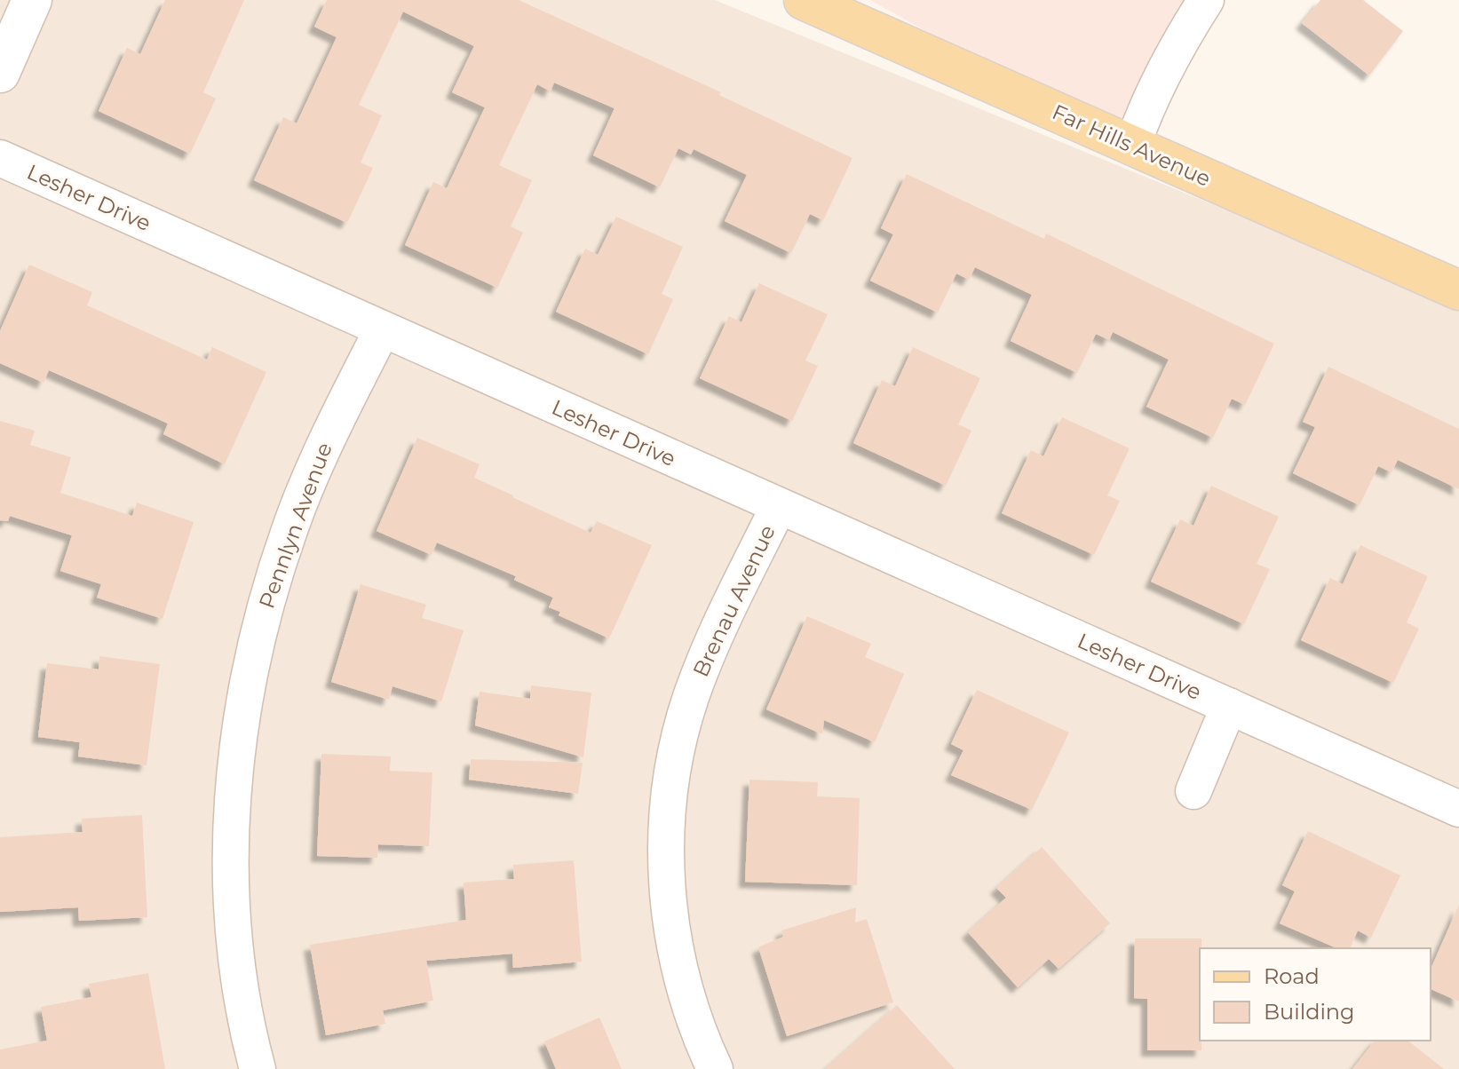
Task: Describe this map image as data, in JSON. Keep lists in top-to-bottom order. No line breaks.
{"streets":{"main road":["Far Hills Avenue"],"street":["Lesher Drive","Pennlyn Avenue","Brenau Avenue"]},"crossings":[["Lesher Drive","Pennlyn Avenue"],["Lesher Drive","Brenau Avenue"]],"legend":["Road","Building"]}
